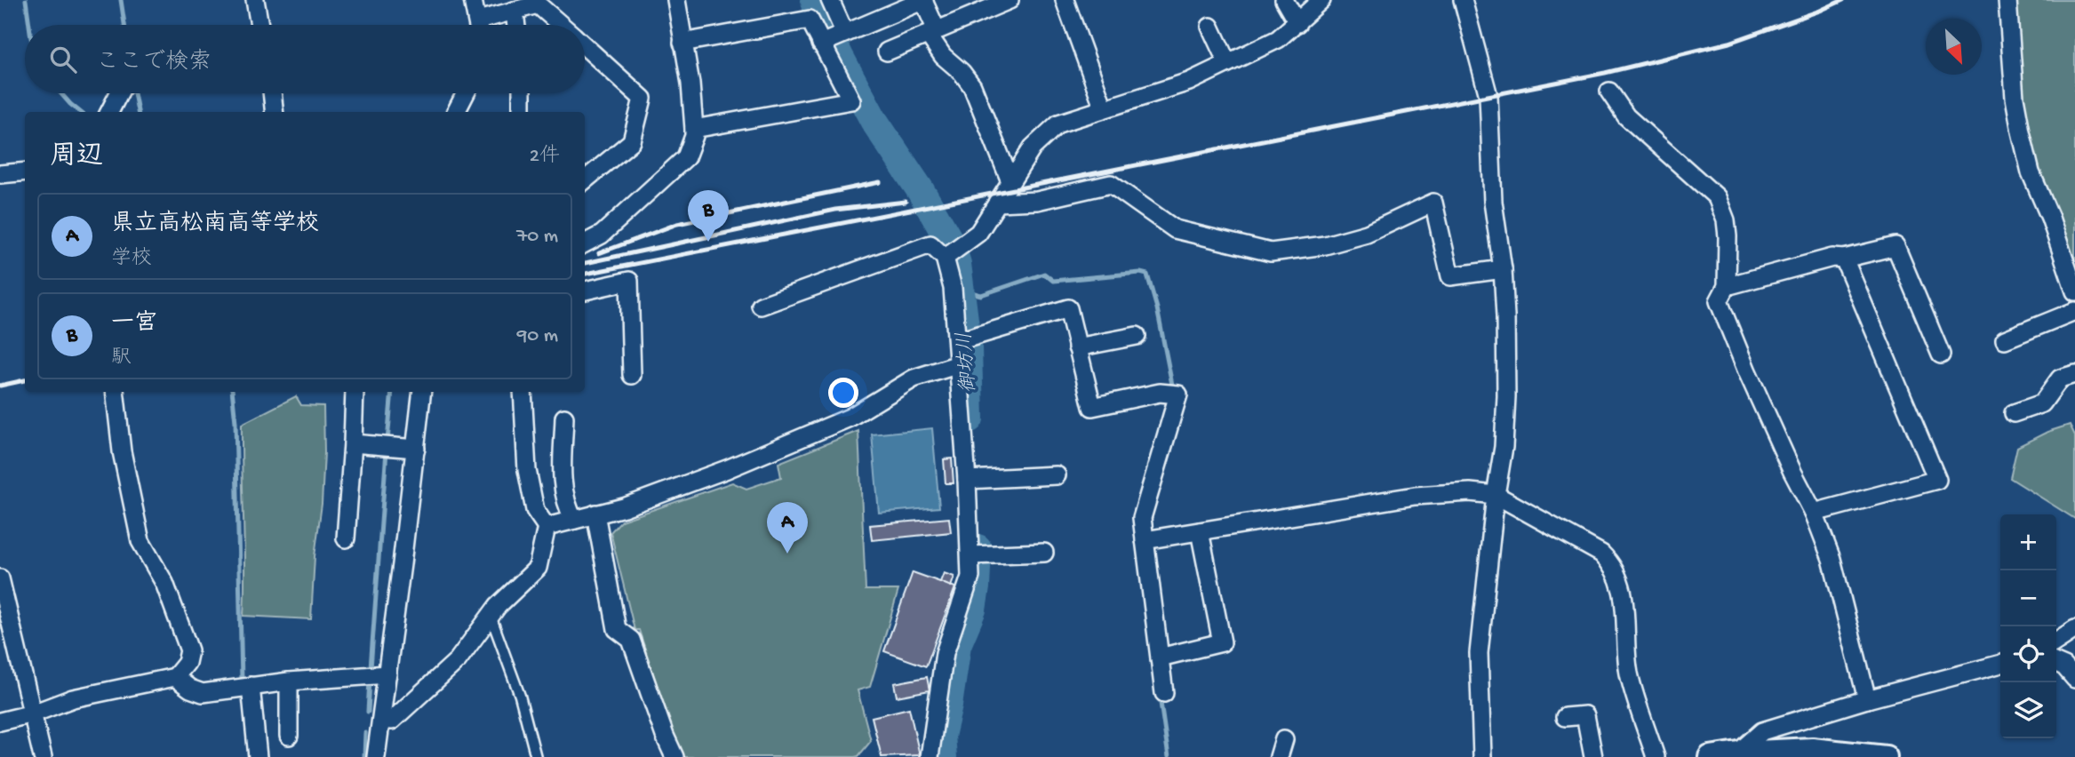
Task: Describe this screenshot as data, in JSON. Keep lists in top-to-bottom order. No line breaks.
{"water":["御坊川"],"north":"bottom right","page":{"search":"ここで検索","heading":["周辺","2件"],"pins":["B","A"],"list":[{"mark":"A","name":"県立高松南高等学校","note":"学校","value":"70 m"},{"mark":"B","name":"一宮","note":"駅","value":"90 m"}],"map_buttons":["+","−"]}}
